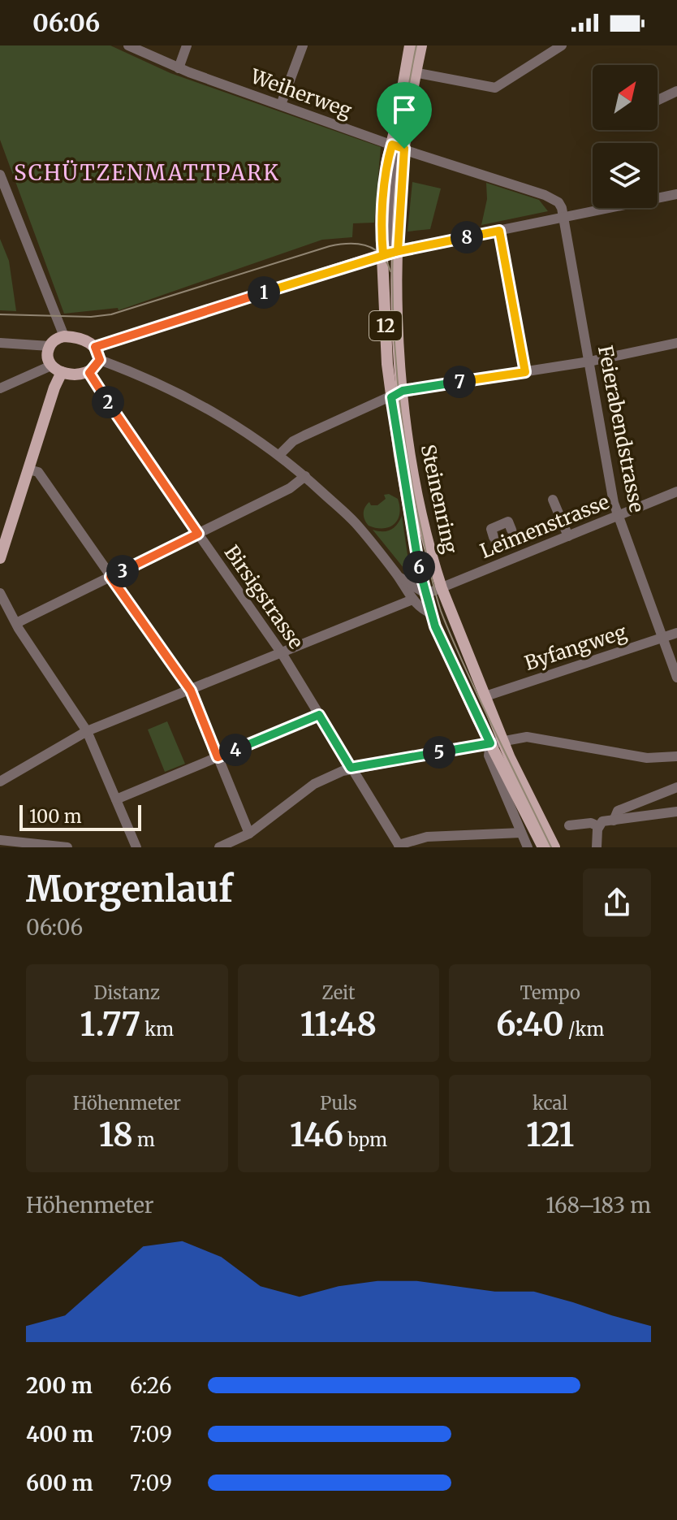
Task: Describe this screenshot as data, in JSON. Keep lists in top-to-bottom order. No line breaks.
{"streets":{"main road":["12","Steinenring"],"street":["Weiherweg","Feierabendstrasse","Leimenstrasse","Birsigstrasse","Byfangweg"]},"crossings":[["Weiherweg","12"],["Weiherweg","Feierabendstrasse"],["12","Steinenring"],["Feierabendstrasse","Leimenstrasse"],["Feierabendstrasse","Byfangweg"],["Steinenring","Leimenstrasse"],["Steinenring","Byfangweg"]],"districts":["SCHÜTZENMATTPARK"],"scale_bar":"100 m","north":"top right","page":{"status":"06:06","pins":["8","1","7","2","6","3","4","5"],"scale":"100 m","heading":["Morgenlauf","06:06"],"stats":[["Distanz","1.77 km"],["Zeit","11:48"],["Tempo","6:40 /km"],["Höhenmeter","18 m"],["Puls","146 bpm"],["kcal","121"]],"chart":["Höhenmeter","168–183 m"],"list":[{"name":"200 m","note":"6:26"},{"name":"400 m","note":"7:09"},{"name":"600 m","note":"7:09"}]}}
